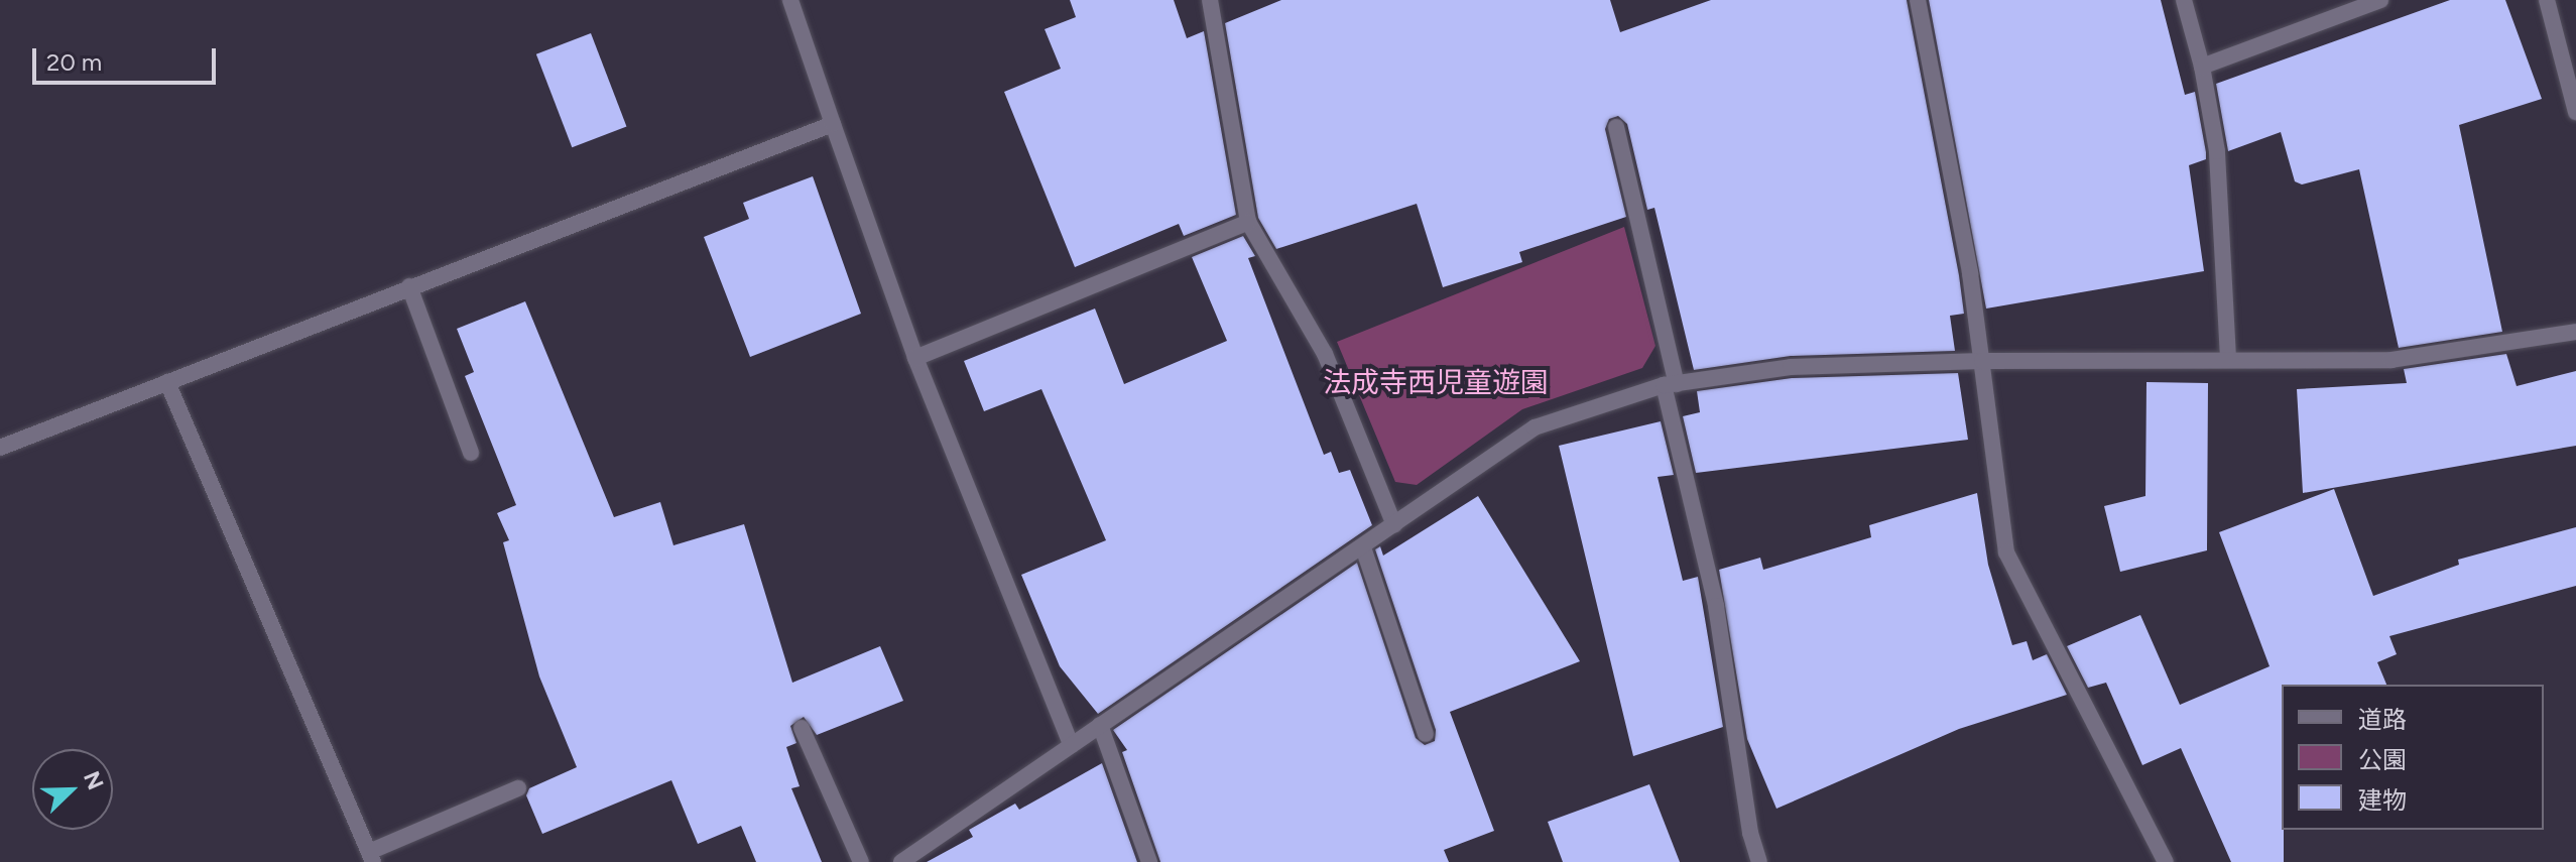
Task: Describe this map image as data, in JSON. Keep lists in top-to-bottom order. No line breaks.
{"parks":["法成寺西児童遊園"],"legend":["道路","公園","建物"],"scale_bar":"20 m","north":"top right"}
